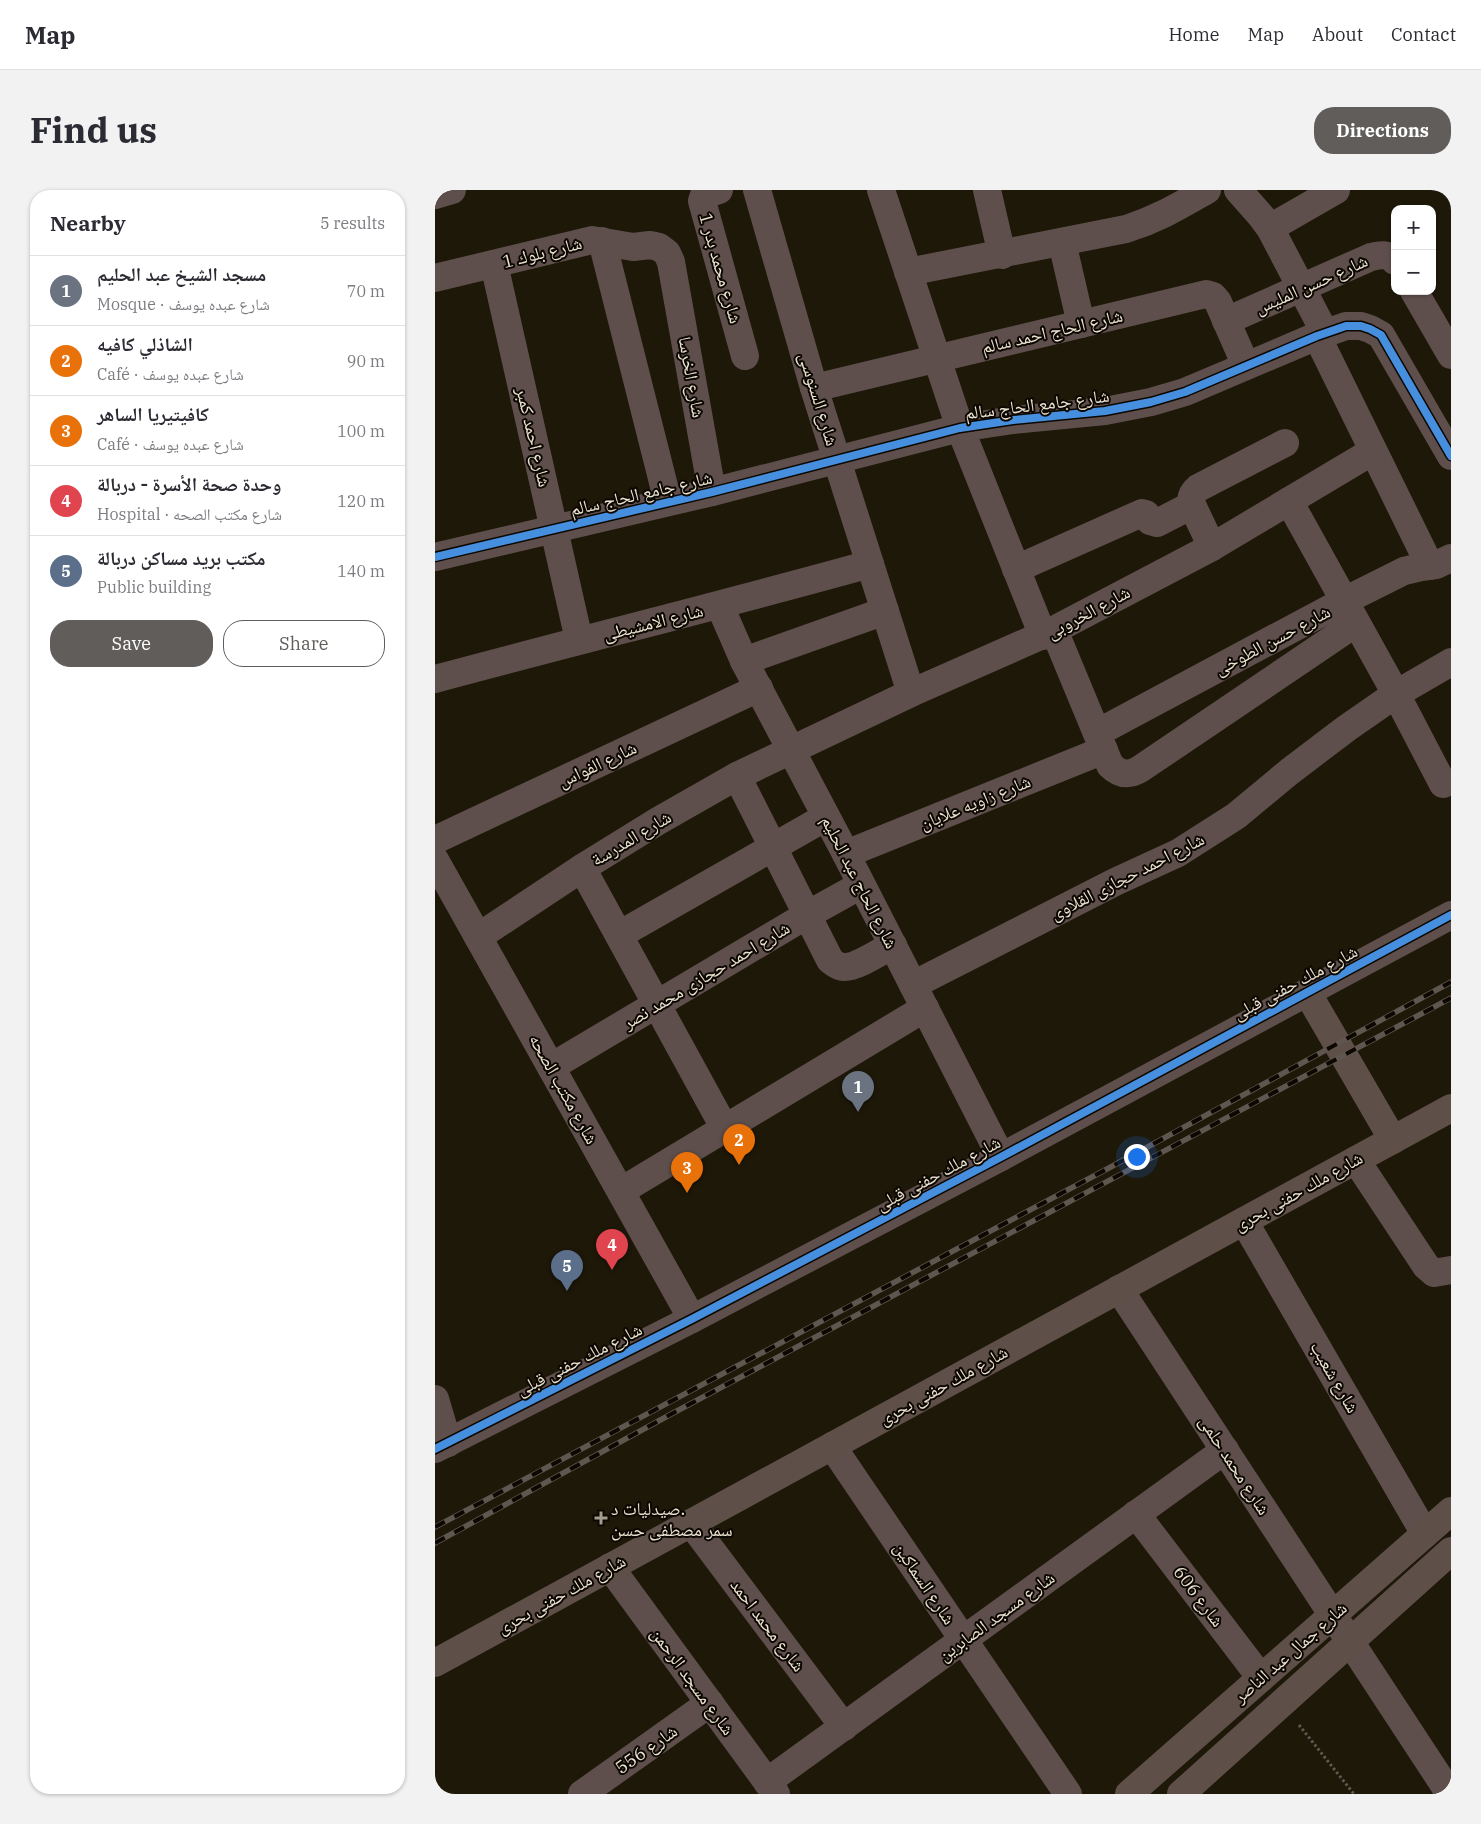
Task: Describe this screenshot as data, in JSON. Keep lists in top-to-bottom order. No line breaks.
{"streets":{"main road":["شارع ملك حفنى بحرى","شارع جمال عبد الناصر"],"street":["شارع بلوك 1","شارع محمد بدر 1","شارع حسن المليس","شارع الحاج احمد سالم","شارع الخرسا","شارع السنوسى","شارع جامع الحاج سالم","شارع احمد كمبر","شارع الخروبى","شارع الامشيطى","شارع حسن الطوخى","شارع الفواس","شارع زاويه علايان","شارع المدرسة","شارع احمد حجازى القلاوى","شارع الحاج عبد الحليم","شارع احمد حجازى محمد نصر","شارع ملك حفنى قبلى","شارع مكتب الصحه","شارع شعيب","شارع محمد حلمى","شارع السماكين","شارع 606","شارع مسجد الصابرين","شارع محمد احمد","شارع مسجد الرحمن","شارع 556"]},"crossings":[["شارع بلوك 1","شارع الخرسا"],["شارع بلوك 1","شارع احمد كمبر"],["شارع حسن المليس","شارع الحاج احمد سالم"],["شارع الحاج احمد سالم","شارع السنوسى"],["شارع الحاج احمد سالم","شارع جامع الحاج سالم"],["شارع الخرسا","شارع جامع الحاج سالم"],["شارع السنوسى","شارع جامع الحاج سالم"],["شارع السنوسى","شارع الخروبى"],["شارع السنوسى","شارع الامشيطى"],["شارع جامع الحاج سالم","شارع احمد كمبر"],["شارع احمد كمبر","شارع الامشيطى"],["شارع الخروبى","شارع المدرسة"],["شارع الخروبى","شارع الحاج عبد الحليم"],["شارع الامشيطى","شارع الحاج عبد الحليم"],["شارع حسن الطوخى","شارع زاويه علايان"],["شارع الفواس","شارع الحاج عبد الحليم"],["شارع زاويه علايان","شارع الحاج عبد الحليم"],["شارع المدرسة","شارع الحاج عبد الحليم"],["شارع المدرسة","شارع مكتب الصحه"],["شارع احمد حجازى القلاوى","شارع الحاج عبد الحليم"],["شارع احمد حجازى القلاوى","شارع مكتب الصحه"],["شارع الحاج عبد الحليم","شارع احمد حجازى محمد نصر"],["شارع الحاج عبد الحليم","شارع ملك حفنى قبلى"],["شارع احمد حجازى محمد نصر","شارع مكتب الصحه"],["شارع ملك حفنى قبلى","شارع مكتب الصحه"],["شارع ملك حفنى بحرى","شارع شعيب"],["شارع ملك حفنى بحرى","شارع محمد حلمى"],["شارع ملك حفنى بحرى","شارع السماكين"],["شارع ملك حفنى بحرى","شارع محمد احمد"],["شارع ملك حفنى بحرى","شارع مسجد الرحمن"],["شارع شعيب","شارع جمال عبد الناصر"],["شارع محمد حلمى","شارع مسجد الصابرين"],["شارع محمد حلمى","شارع جمال عبد الناصر"],["شارع السماكين","شارع مسجد الصابرين"],["شارع 606","شارع مسجد الصابرين"],["شارع 606","شارع جمال عبد الناصر"],["شارع مسجد الصابرين","شارع محمد احمد"],["شارع مسجد الصابرين","شارع مسجد الرحمن"],["شارع مسجد الرحمن","شارع 556"]],"places":{"health":["صيدليات د. سمر مصطفى حسن"]},"page":{"header":"Map","nav":["Home","Map","About","Contact"],"title":"Find us","buttons":["Directions",["Save","Share"]],"heading":["Nearby","5 results"],"map_buttons":["+","−"],"list":[{"mark":"1","name":"مسجد الشيخ عبد الحليم","note":"Mosque · شارع عبده يوسف","value":"70 m"},{"mark":"2","name":"الشاذلي كافيه","note":"Café · شارع عبده يوسف","value":"90 m"},{"mark":"3","name":"كافيتيريا الساهر","note":"Café · شارع عبده يوسف","value":"100 m"},{"mark":"4","name":"وحدة صحة الأسرة - دربالة","note":"Hospital · شارع مكتب الصحه","value":"120 m"},{"mark":"5","name":"مكتب بريد مساكن دربالة","note":"Public building","value":"140 m"}],"pins":["1","2","3","4","5"]}}
